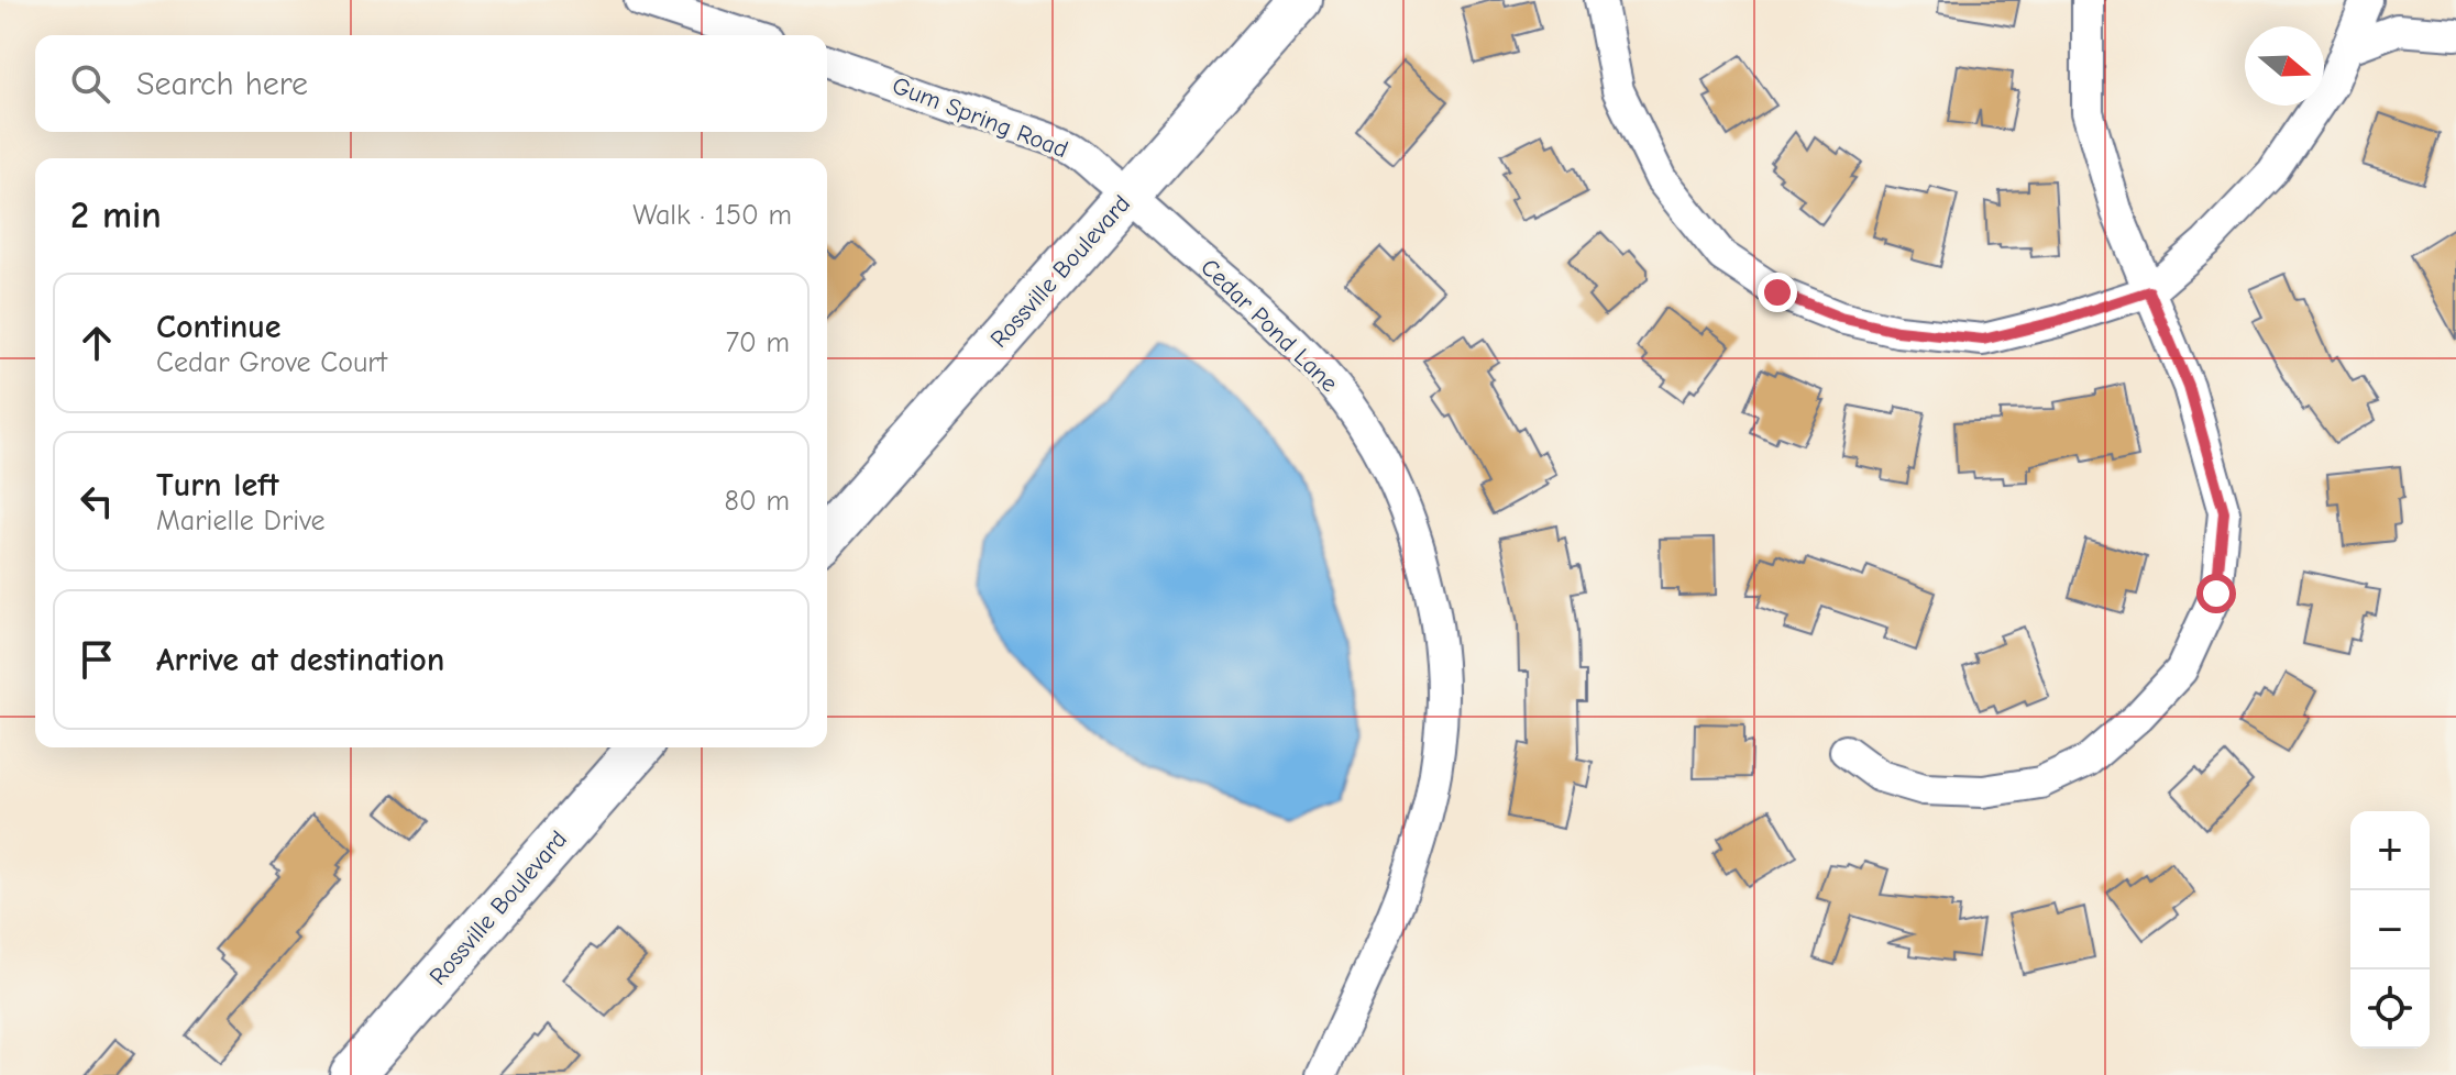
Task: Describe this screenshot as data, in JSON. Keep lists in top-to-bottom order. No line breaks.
{"streets":{"main road":["Rossville Boulevard"],"street":["Gum Spring Road","Cedar Pond Lane"]},"crossings":[["Gum Spring Road","Rossville Boulevard"],["Gum Spring Road","Cedar Pond Lane"],["Rossville Boulevard","Cedar Pond Lane"]],"north":"right","page":{"search":"Search here","heading":["2 min","Walk · 150 m"],"list":[["Continue","Cedar Grove Court","70 m"],["Turn left","Marielle Drive","80 m"],"Arrive at destination"],"map_buttons":["+","−"]}}
